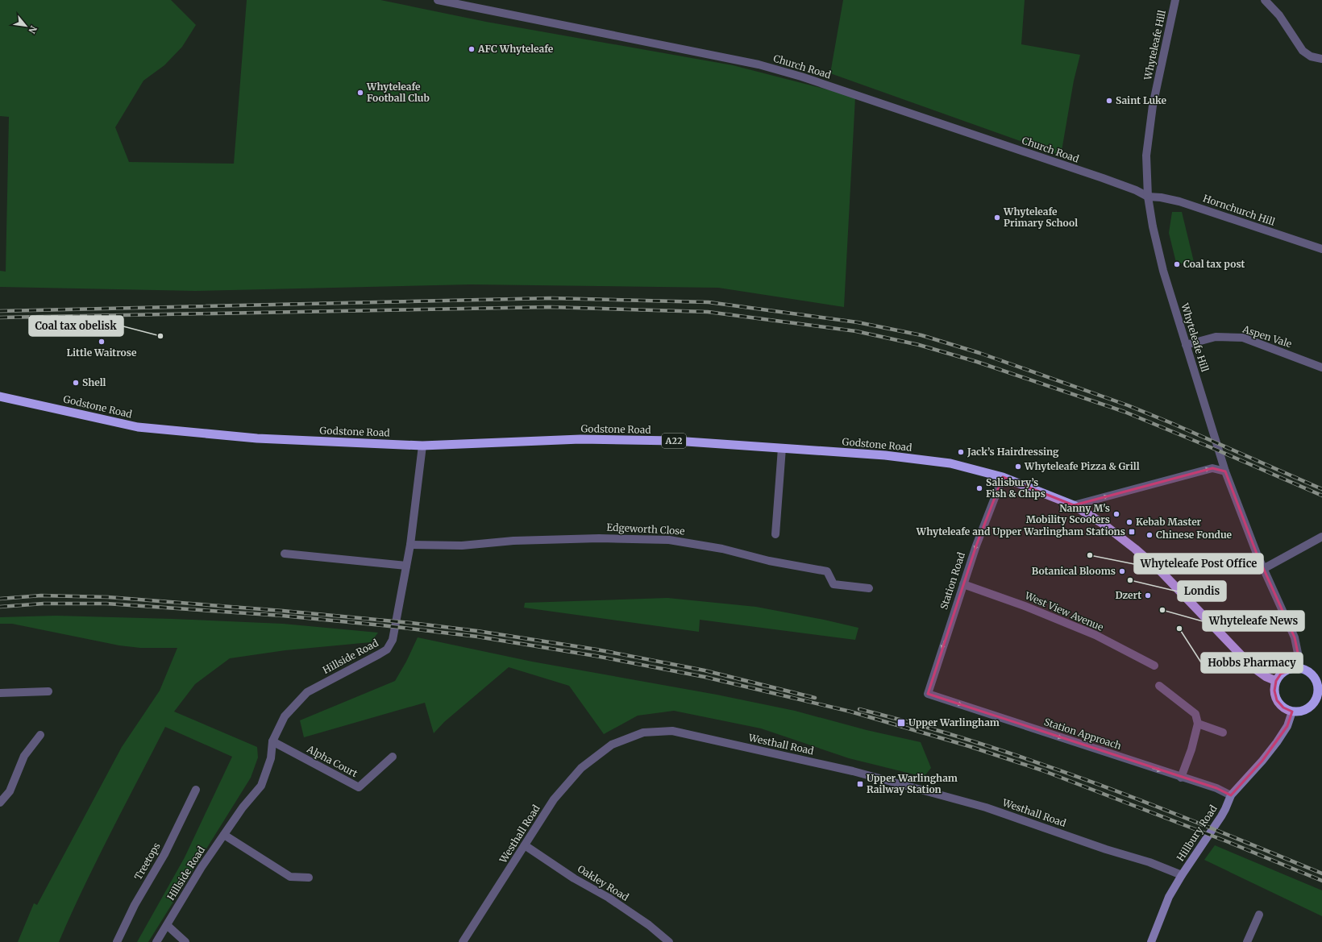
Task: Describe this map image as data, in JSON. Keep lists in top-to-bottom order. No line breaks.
{"streets":{"highway":["Godstone Road","A22"],"main road":["Hillbury Road"],"street":["Whyteleafe Hill","Church Road","Hornchurch Hill","Aspen Vale","Edgeworth Close","Station Road","West View Avenue","Hillside Road","Station Approach","Westhall Road","Alpha Court","Treetops","Oakley Road"]},"crossings":[["Whyteleafe Hill","Church Road"],["Whyteleafe Hill","Hornchurch Hill"],["Whyteleafe Hill","Aspen Vale"],["Whyteleafe Hill","Godstone Road"],["Whyteleafe Hill","Hillbury Road"],["Church Road","Hornchurch Hill"],["Godstone Road","Station Road"],["Godstone Road","Hillside Road"],["Godstone Road","Hillbury Road"],["Edgeworth Close","Hillside Road"],["Station Road","West View Avenue"],["Station Road","Station Approach"],["Hillside Road","Alpha Court"],["Station Approach","Hillbury Road"],["Westhall Road","Hillbury Road"],["Westhall Road","Oakley Road"]],"one_way":["Station Road","Station Approach"],"places":{"other":["AFC Whyteleafe","Whyteleafe Football Club","Saint Luke","Whyteleafe Primary School","Coal tax post","Coal tax obelisk","Little Waitrose","Shell","Jack’s Hairdressing","Whyteleafe Pizza & Grill","Salisbury’s Fish & Chips","Nanny M's Mobility Scooters","Kebab Master","Chinese Fondue","Whyteleafe Post Office","Botanical Blooms","Londis","Dzert","Whyteleafe News","Hobbs Pharmacy"],"transit":["Whyteleafe and Upper Warlingham Stations","Upper Warlingham","Upper Warlingham Railway Station"]},"north":"bottom right"}
